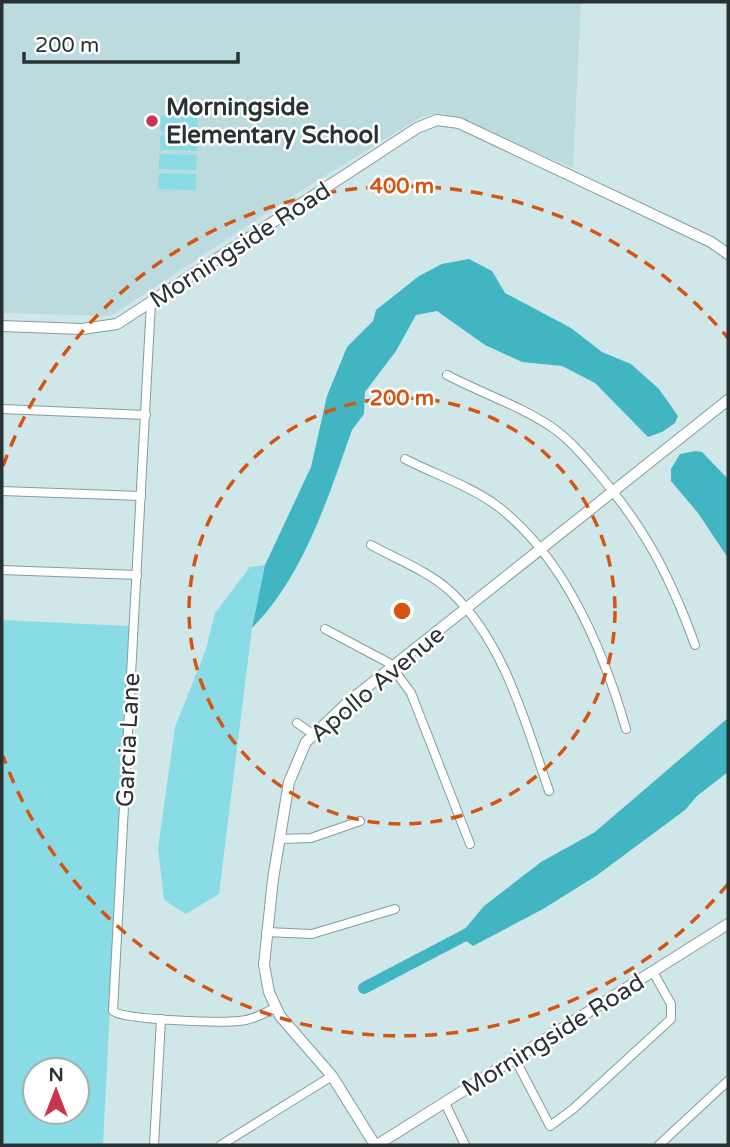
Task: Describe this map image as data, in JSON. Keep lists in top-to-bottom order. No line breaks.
{"streets":{"street":["Morningside Road","Apollo Avenue","Garcia Lane"]},"crossings":[["Morningside Road","Apollo Avenue"],["Morningside Road","Garcia Lane"],["Apollo Avenue","Garcia Lane"]],"places":["Morningside Elementary School"],"scale_bar":"200 m","north":"top","rings":["400 m","200 m"]}
